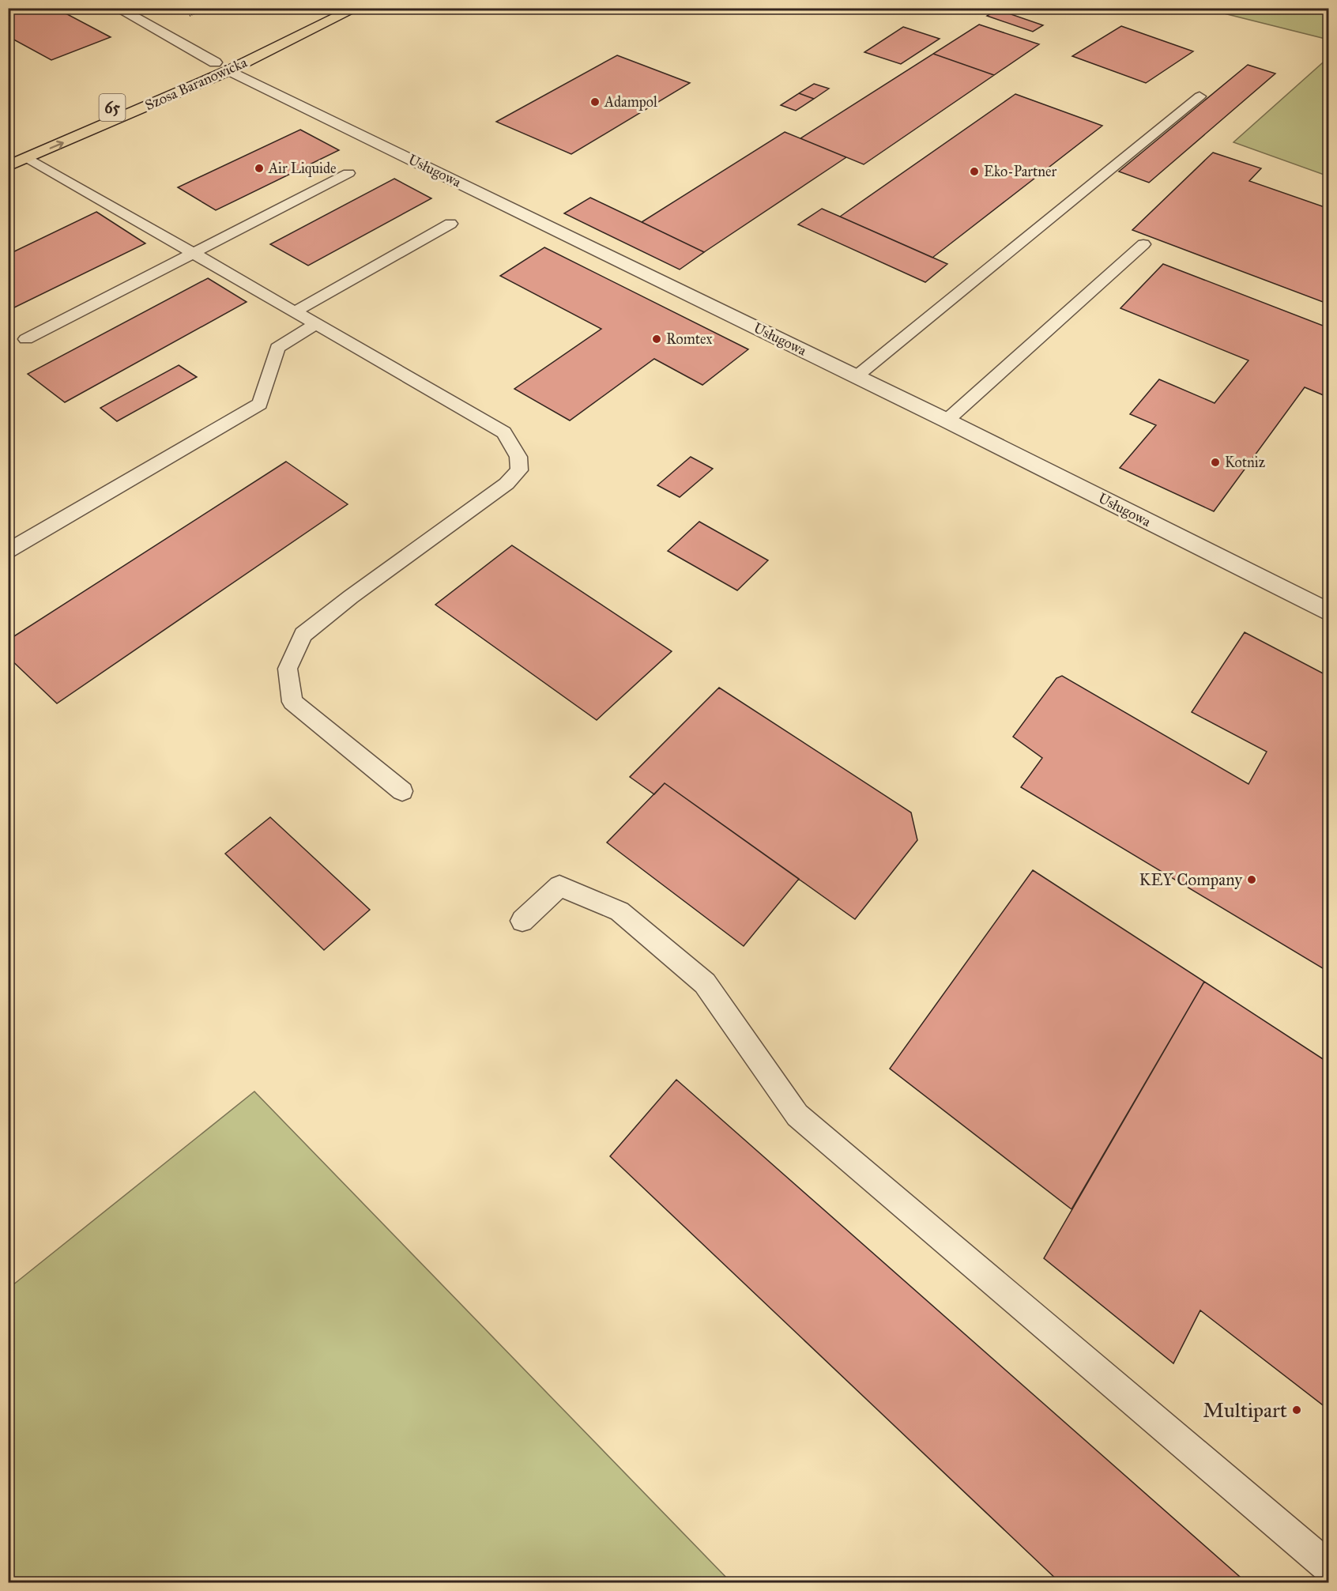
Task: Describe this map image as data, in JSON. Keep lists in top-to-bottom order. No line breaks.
{"streets":{"main road":["Szosa Baranowicka","65"],"street":["Usługowa"]},"crossings":[["Szosa Baranowicka","Usługowa"]],"places":["Adampol","Air Liquide","Eko-Partner","Romtex","Kotniz","KEY Company","Multipart"]}
